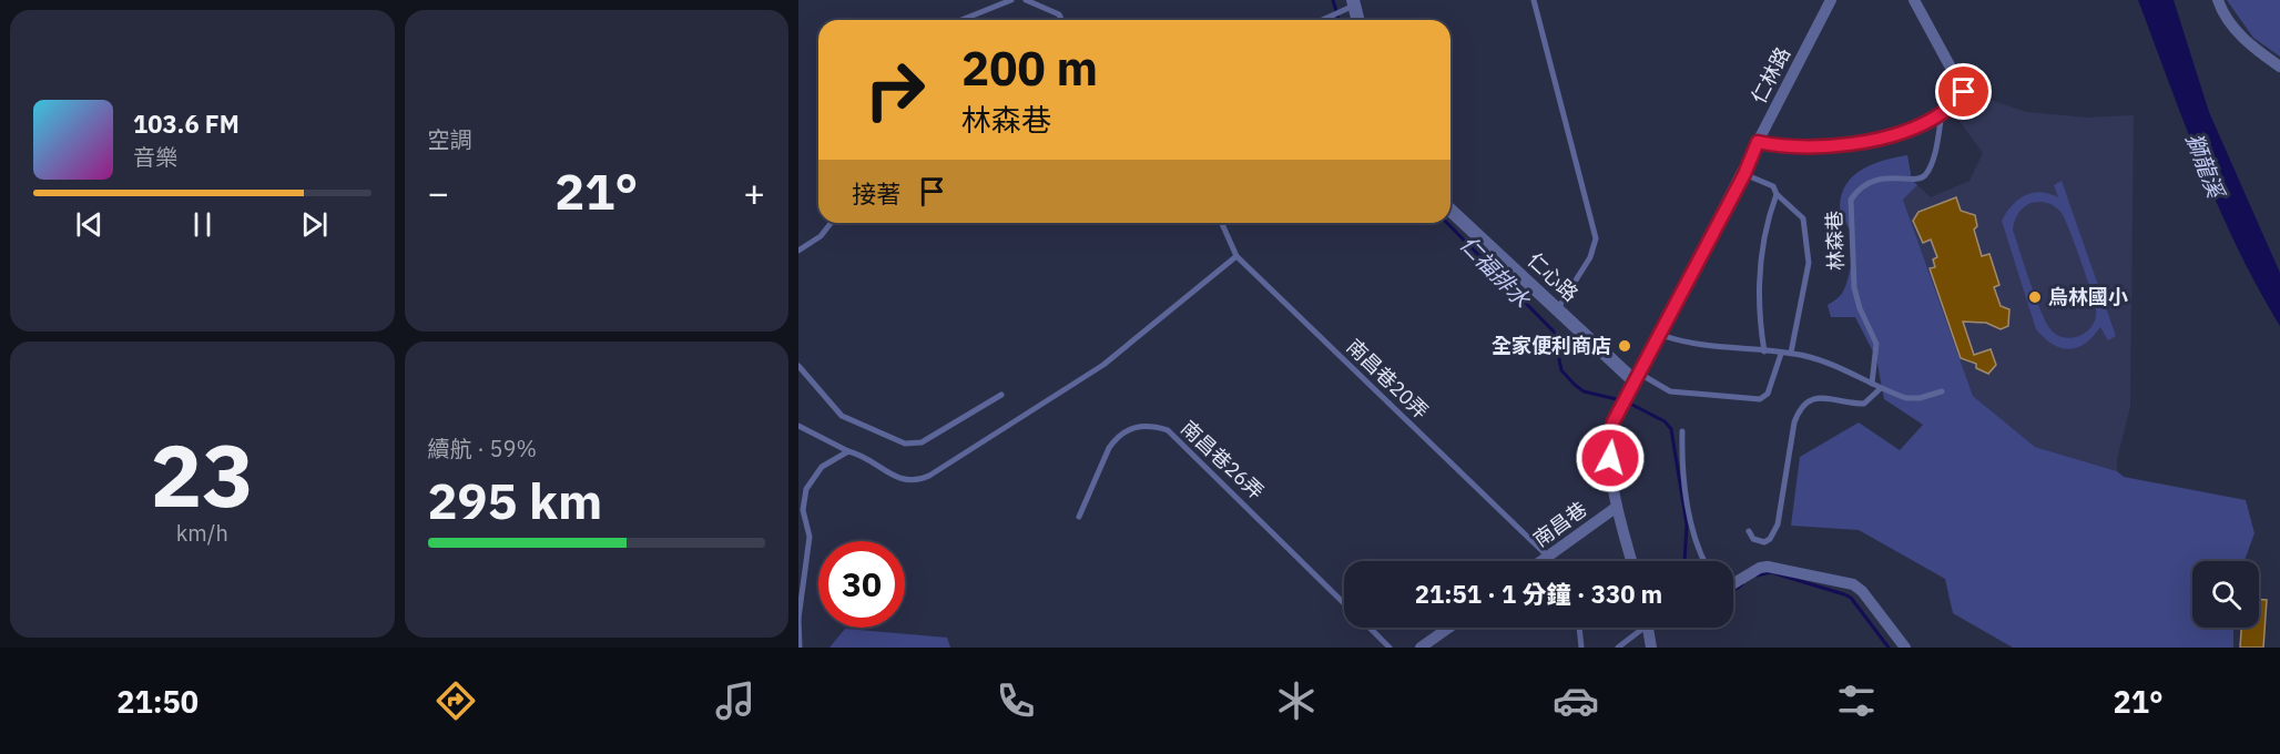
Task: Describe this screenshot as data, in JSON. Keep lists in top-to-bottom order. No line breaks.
{"streets":{"street":["仁林路","仁心路","南昌巷"],"lane":["林森巷","南昌巷20弄","南昌巷26弄"]},"crossings":[["仁林路","林森巷"],["仁林路","仁心路"],["仁林路","南昌巷"],["南昌巷20弄","南昌巷"]],"water":["獅龍溪","仁福排水"],"places":["烏林國小","全家便利商店"],"page":{"tile":["空調",["23","km/h"],["續航 · 59%","295 km"]],"turn":["200 m","林森巷"],"song":["103.6 FM","音樂"],"then":"接著","heat":["−","21°","+"],"limit":"30","trip":"21:51 · 1 分鐘 · 330 m","tabs":["21:50","21°"]}}
